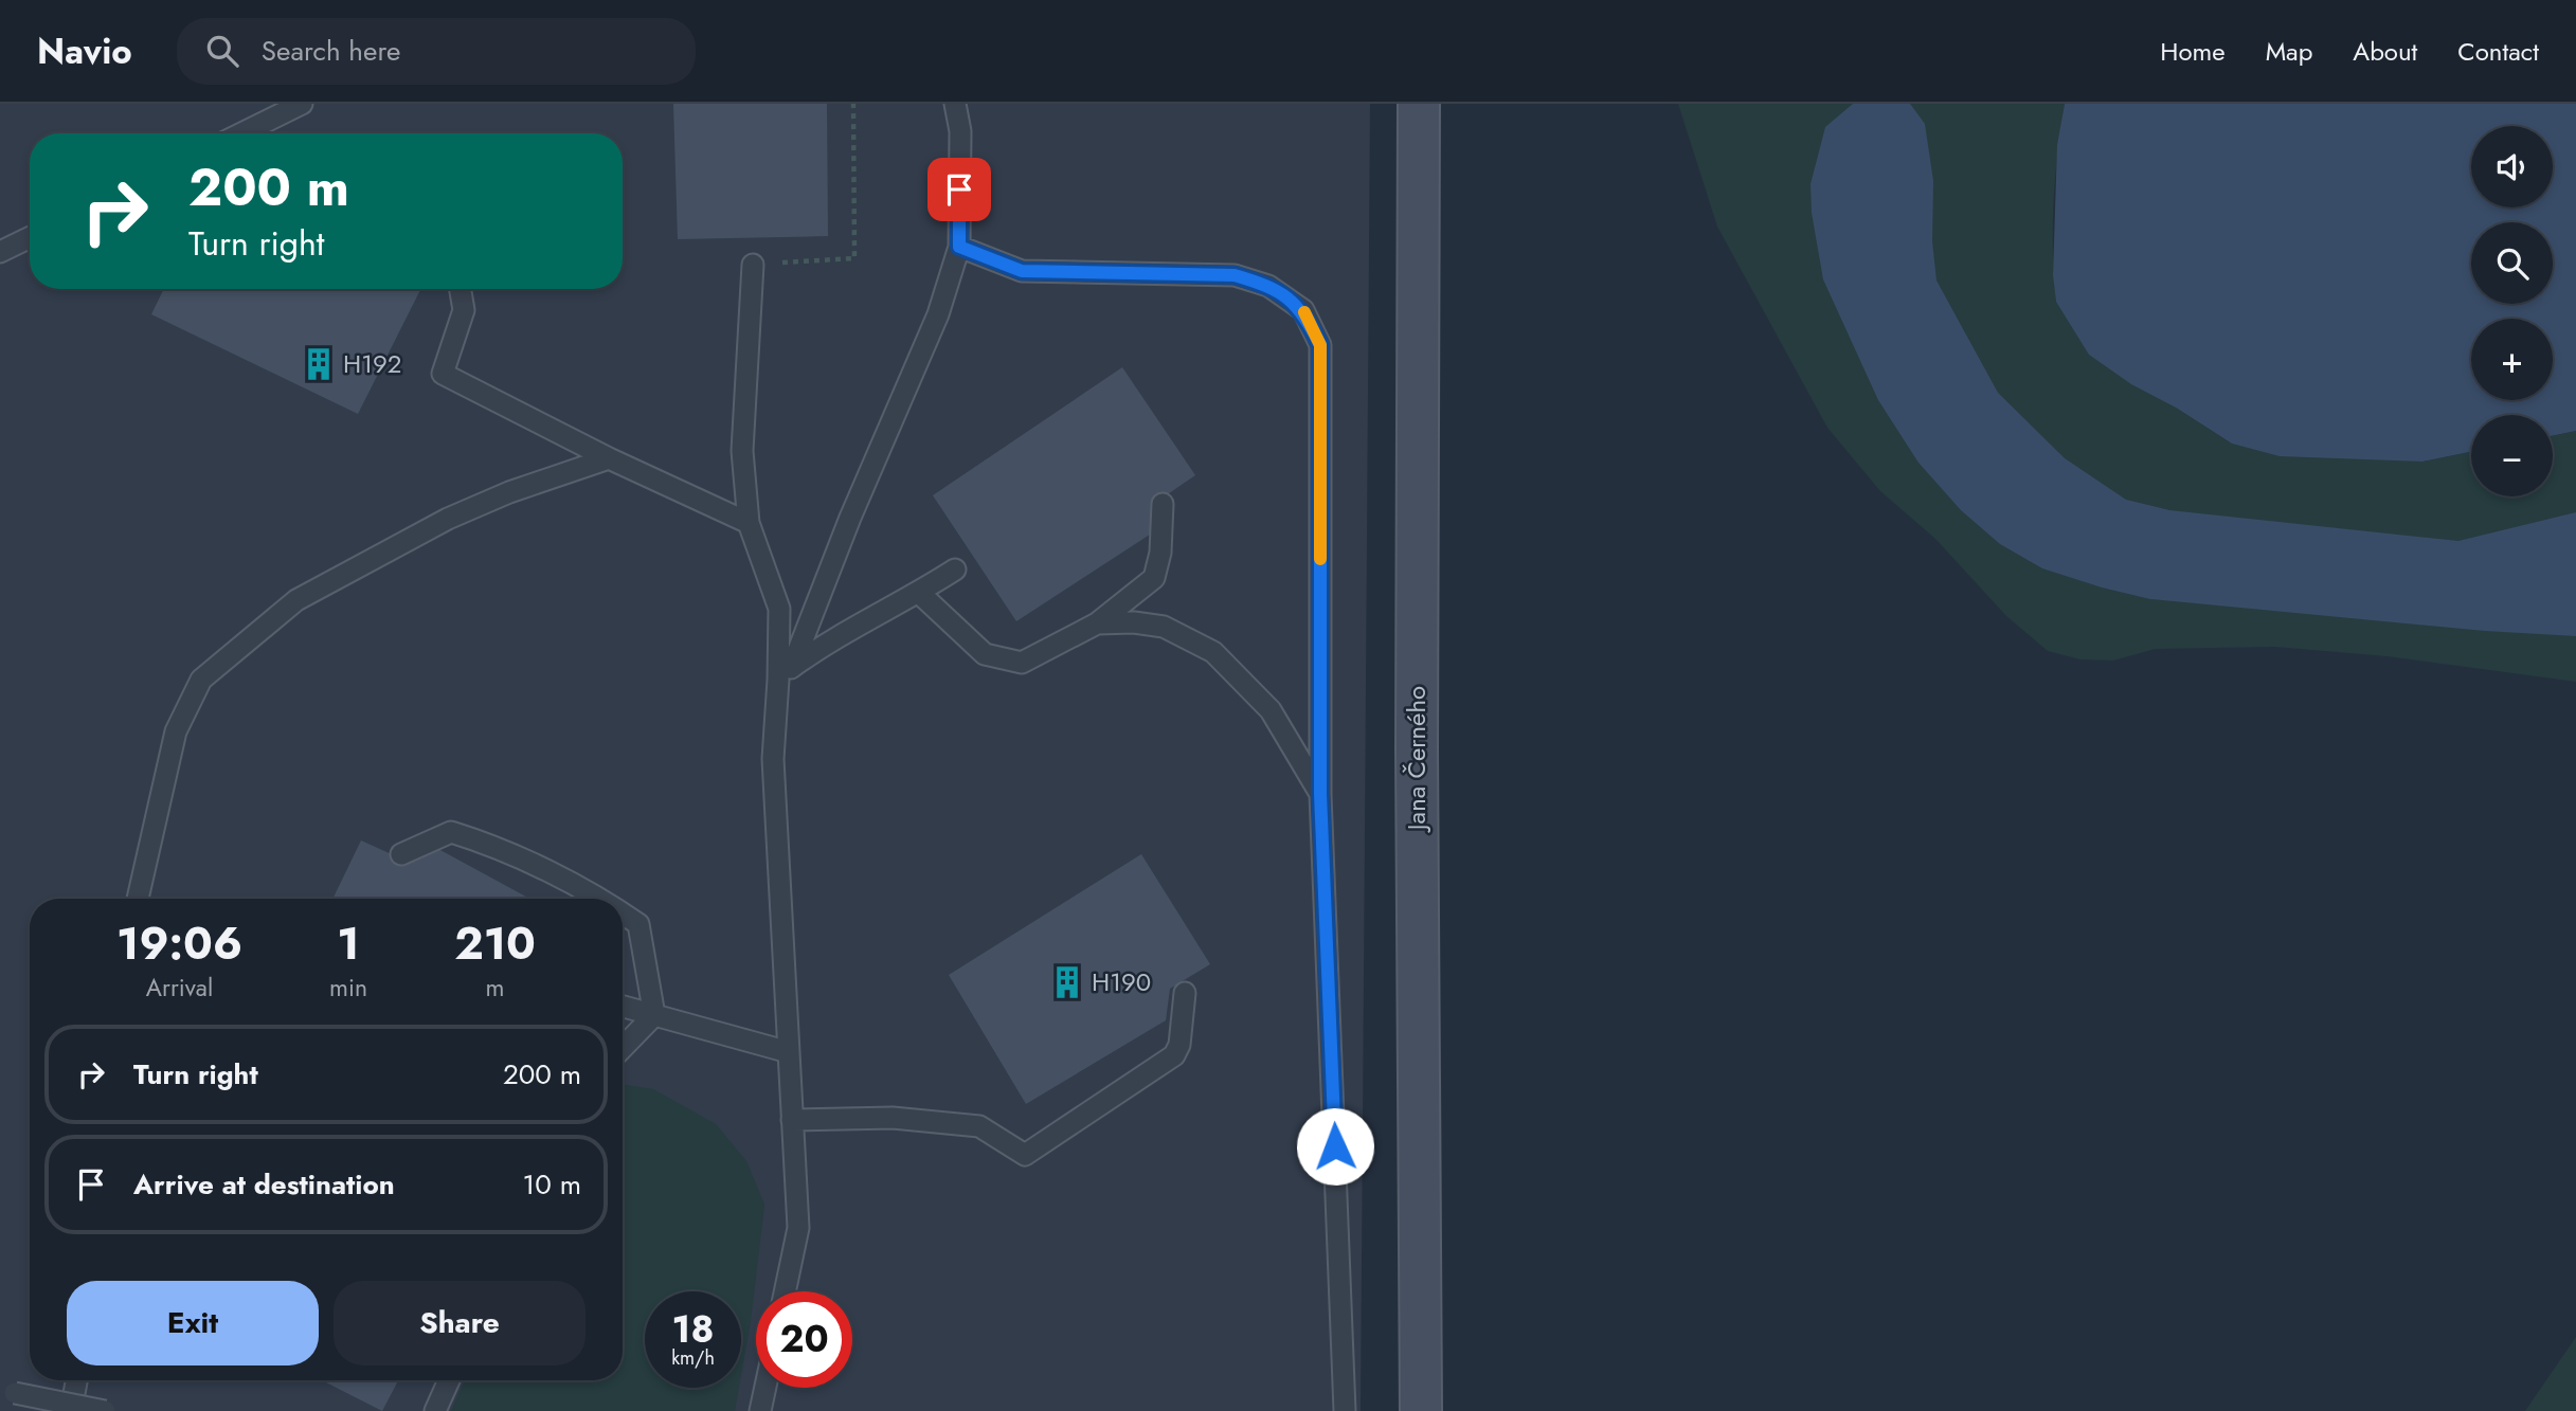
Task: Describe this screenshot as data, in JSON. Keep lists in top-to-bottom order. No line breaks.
{"streets":{"street":["Jana Černého"]},"places":{"building":["H192","H190"]},"page":{"header":"Navio","search":"Search here","nav":["Home","Map","About","Contact"],"map_buttons":["+","−"],"turn":["200 m","Turn right"],"eta":["19:06","Arrival","1","min","210","m"],"list":[{"name":"Turn right","value":"200 m"},{"name":"Arrive at destination","value":"10 m"}],"buttons":["Exit","Share"],"speed":"18 km/h","limit":"20"}}
